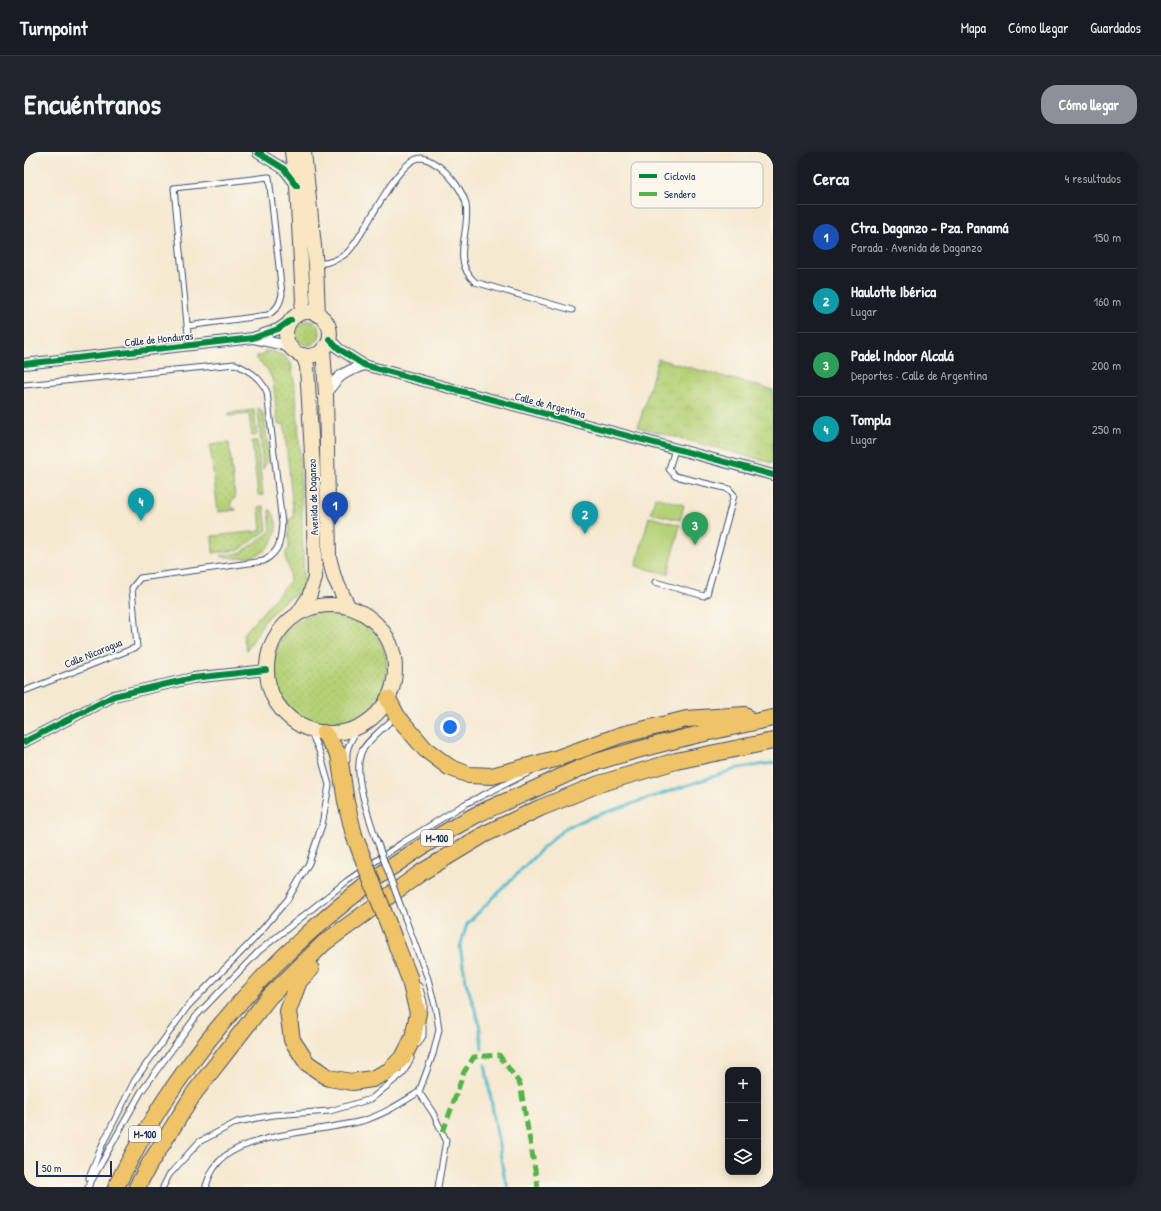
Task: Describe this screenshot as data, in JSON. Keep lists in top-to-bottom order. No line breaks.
{"streets":{"highway":["M-100"],"main road":["Avenida de Daganzo"],"street":["Calle de Honduras","Calle de Argentina"],"lane":["Calle Nicaragua"]},"crossings":[["Calle de Honduras","Calle de Argentina"],["Calle de Honduras","Avenida de Daganzo"],["Calle de Argentina","Avenida de Daganzo"]],"legend":["Ciclovía","Sendero"],"scale_bar":"50 m","page":{"header":"Turnpoint","nav":["Mapa","Cómo llegar","Guardados"],"title":"Encuéntranos","buttons":"Cómo llegar","heading":["Cerca","4 resultados"],"list":[{"mark":"1","name":"Ctra. Daganzo - Pza. Panamá","note":"Parada · Avenida de Daganzo","value":"150 m"},{"mark":"2","name":"Haulotte Ibérica","note":"Lugar","value":"160 m"},{"mark":"3","name":"Padel Indoor Alcalá","note":"Deportes · Calle de Argentina","value":"200 m"},{"mark":"4","name":"Tompla","note":"Lugar","value":"250 m"}],"pins":["4","1","2","3"],"map_buttons":["+","−"],"scale":"50 m"}}
